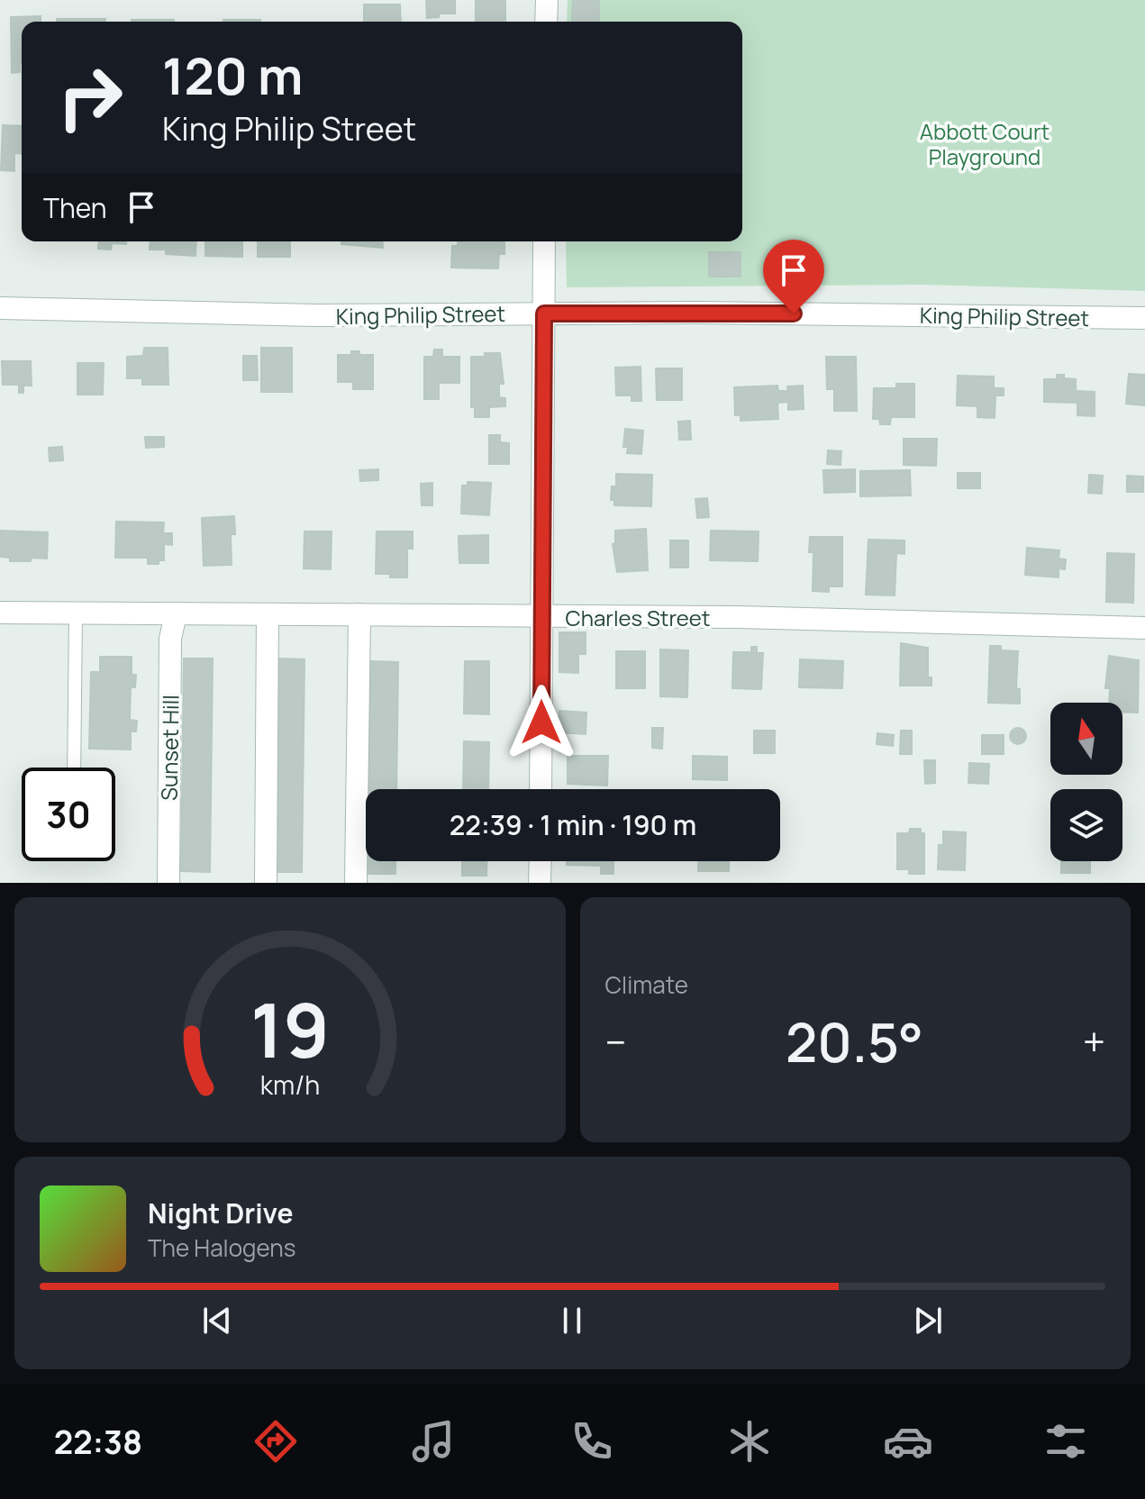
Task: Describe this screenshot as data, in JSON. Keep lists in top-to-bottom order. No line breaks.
{"streets":{"street":["King Philip Street","Charles Street","Sunset Hill"]},"crossings":[["Charles Street","Sunset Hill"]],"parks":["Abbott Court Playground"],"north":"top","page":{"turn":["120 m","King Philip Street"],"then":"Then","limit":"30","trip":"22:39 · 1 min · 190 m","tile":"Climate","heat":["−","20.5°","+"],"song":["Night Drive","The Halogens"],"tabs":"22:38","gauge":["19","km/h"]}}
